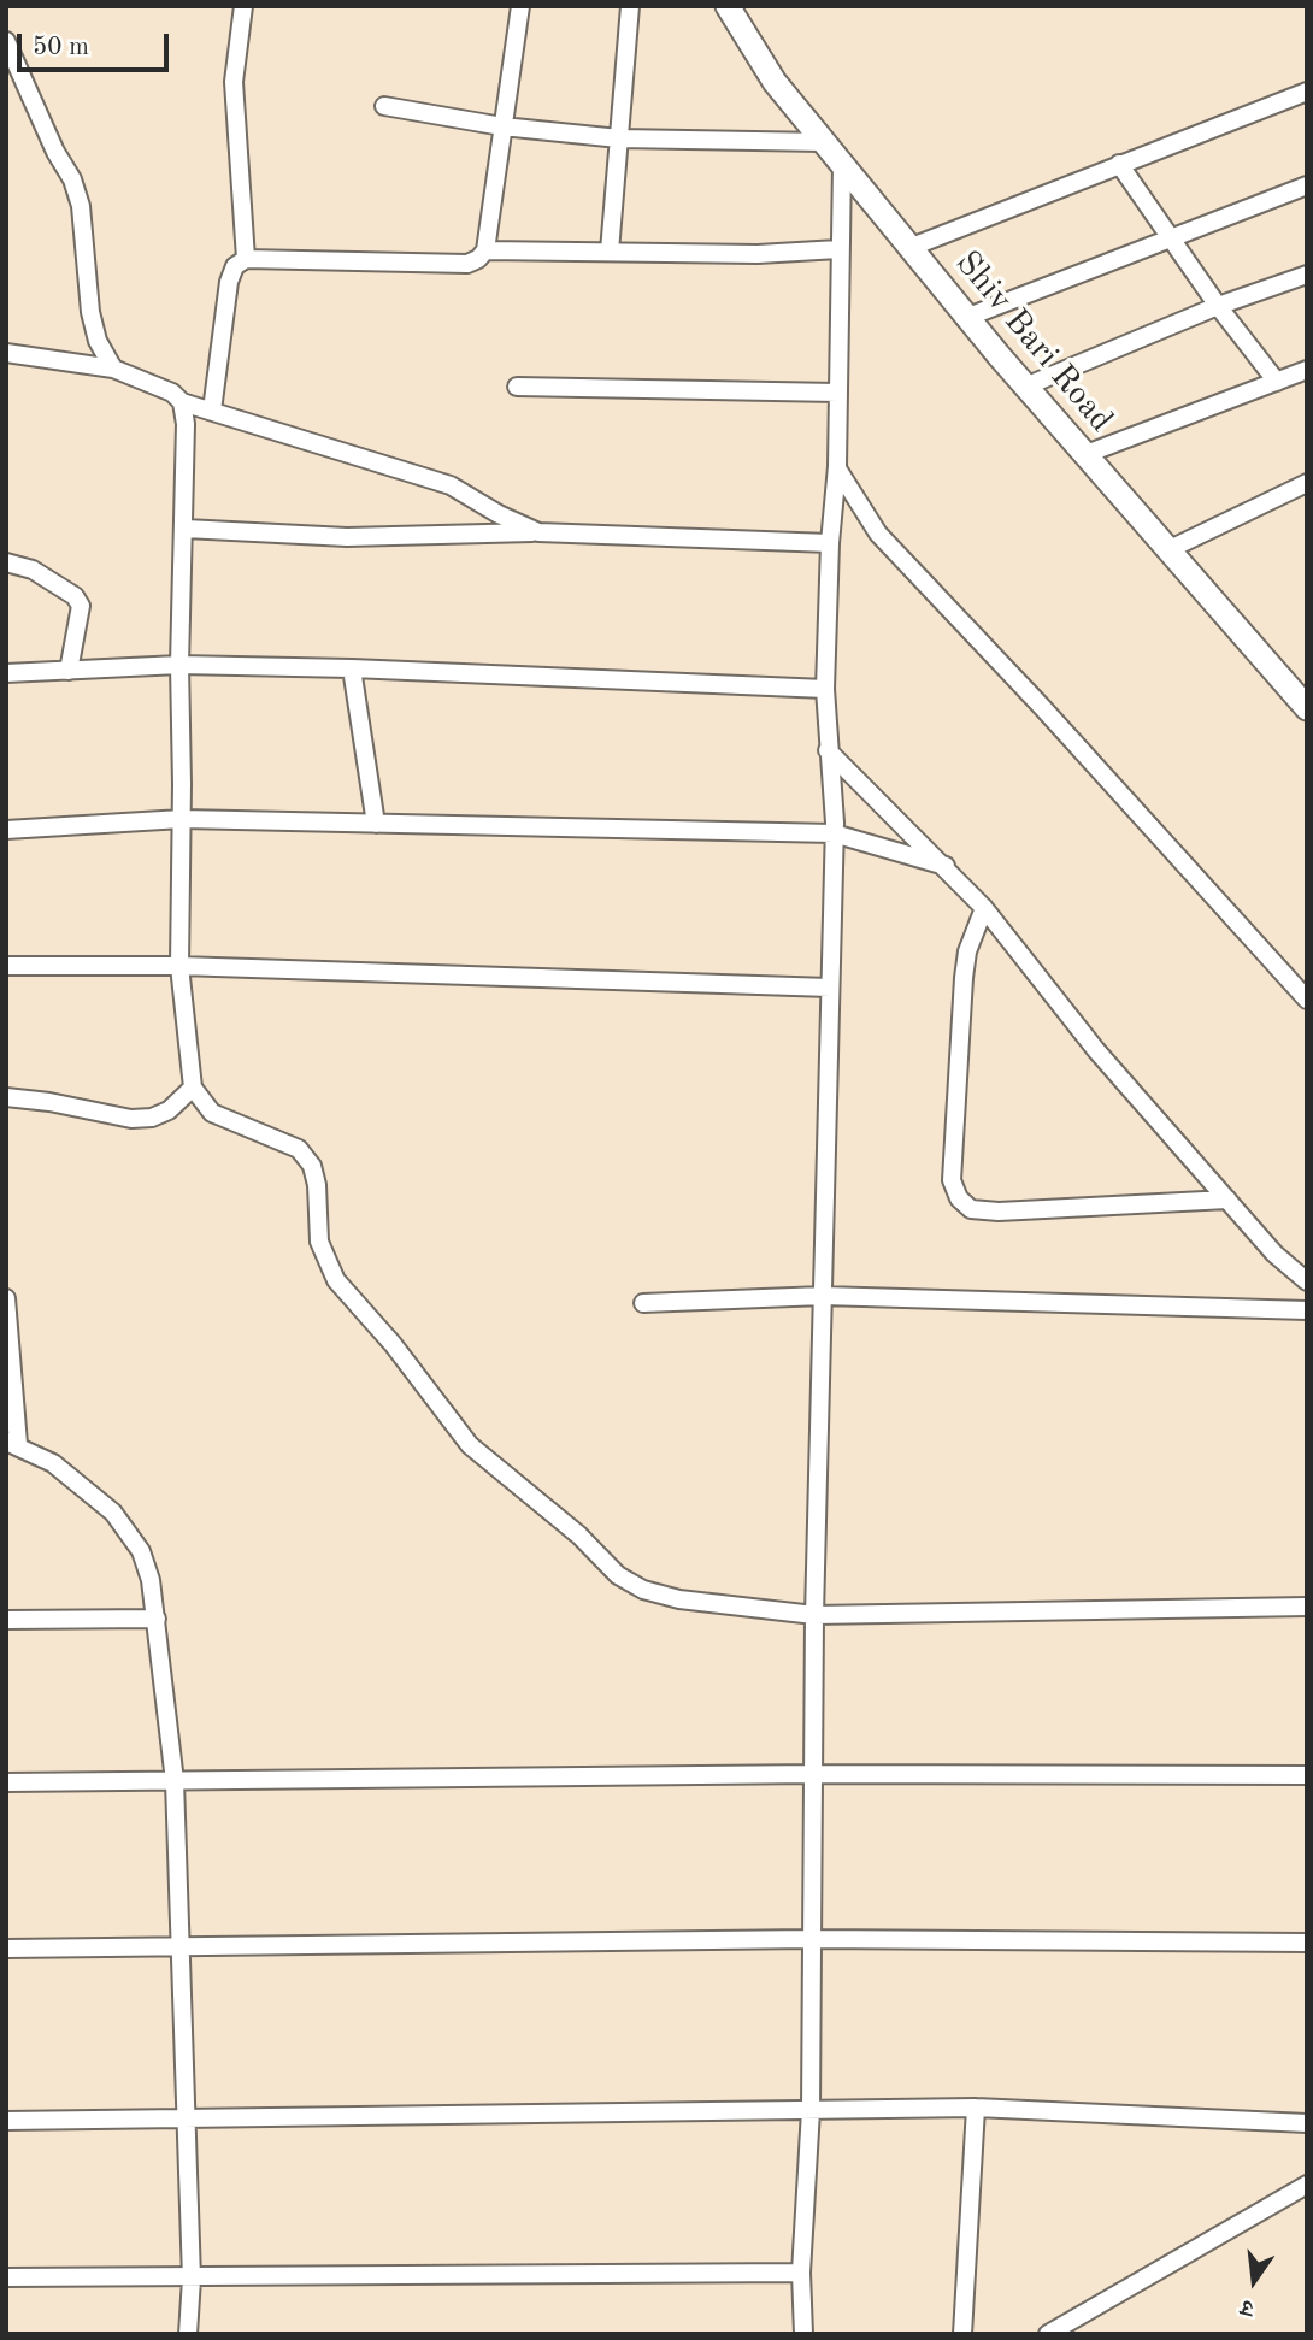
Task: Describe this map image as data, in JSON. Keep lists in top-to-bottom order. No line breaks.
{"streets":{"street":["Shiv Bari Road"]},"scale_bar":"50 m","north":"bottom"}
